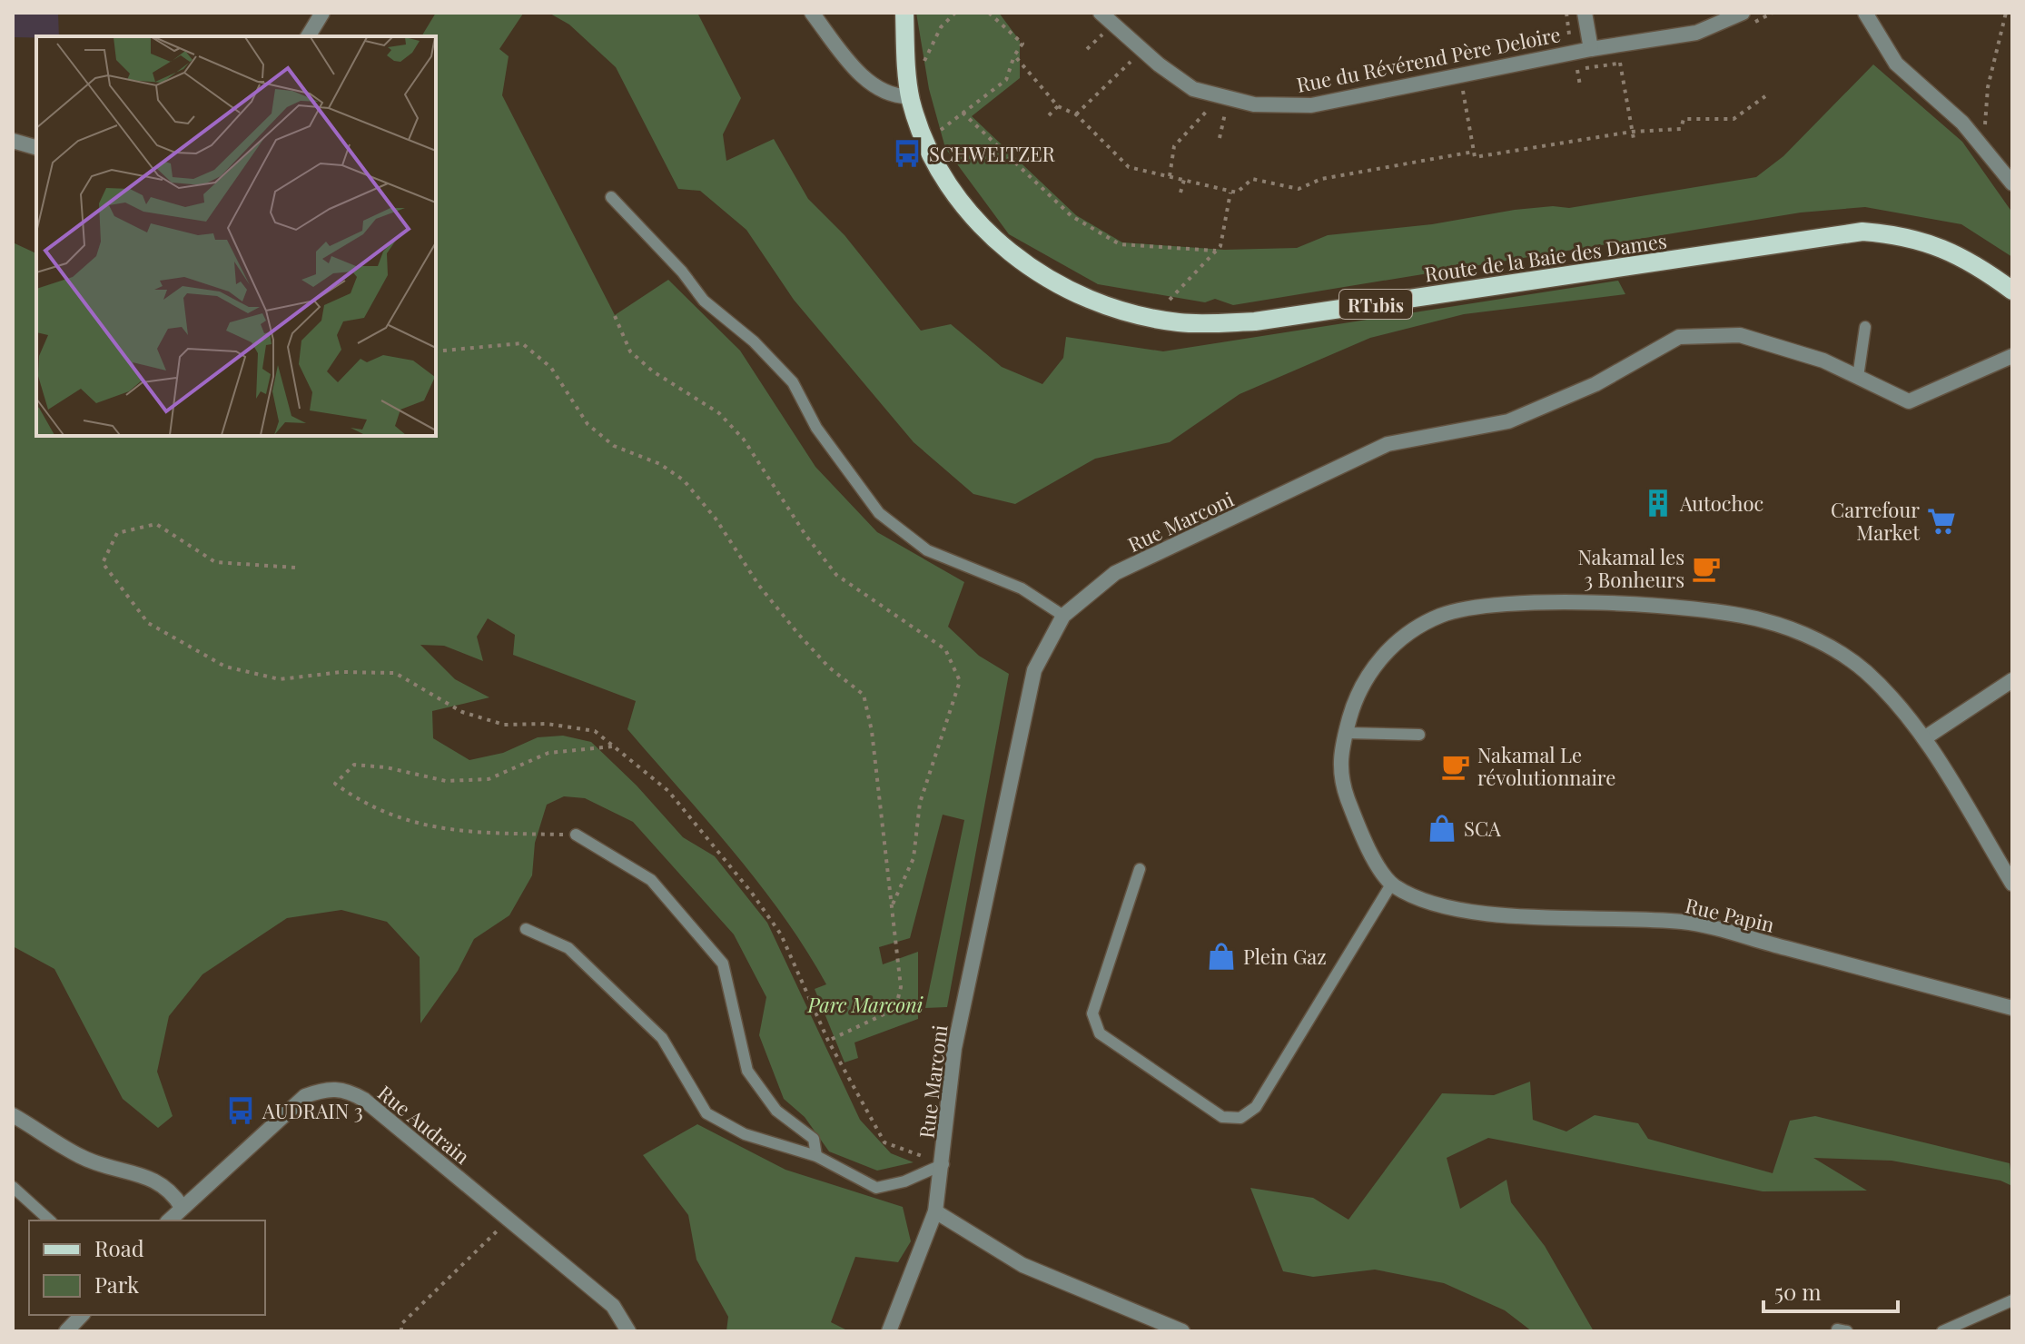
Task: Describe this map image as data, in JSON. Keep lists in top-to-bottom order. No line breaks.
{"streets":{"main road":["Route de la Baie des Dames","RT1bis"],"street":["Rue du Révérend Père Deloire","Rue Marconi","Rue Papin","Rue Audrain"]},"parks":["Parc Marconi"],"places":{"bus stop":["SCHWEITZER","AUDRAIN 3"],"building":["Autochoc"],"supermarket":["Carrefour Market"],"cafe":["Nakamal les 3 Bonheurs","Nakamal Le révolutionnaire"],"shop":["SCA","Plein Gaz"]},"legend":["Road","Park"],"scale_bar":"50 m"}
